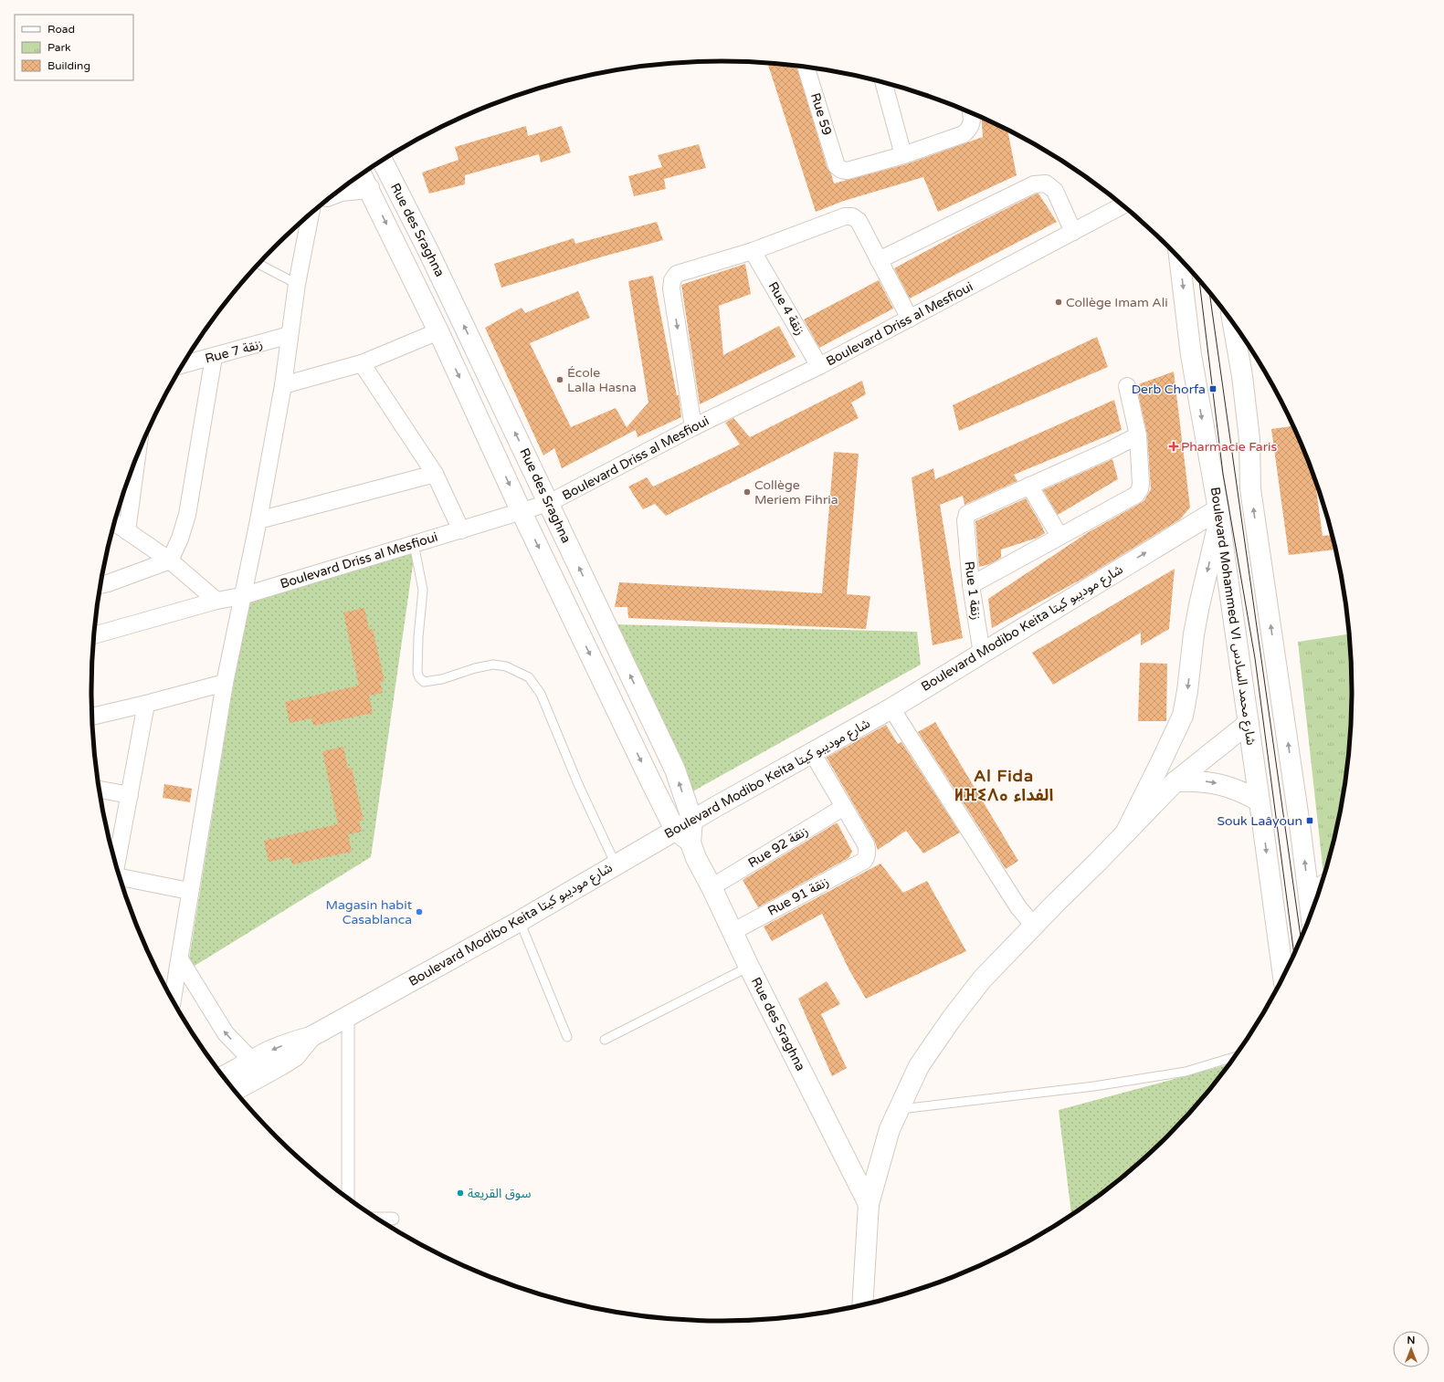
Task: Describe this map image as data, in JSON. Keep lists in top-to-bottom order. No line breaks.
{"streets":{"main road":["Rue des Sraghna","Boulevard Mohammed VI شارع محمد السادس","Boulevard Modibo Keita شارع موديبو كيتا"],"street":["Rue 59","Rue 4 زنقة","Boulevard Driss al Mesfioui","Rue 7 زنقة","Rue 1 زنقة","Rue 92 زنقة","Rue 91 زنقة"]},"crossings":[["Rue des Sraghna","Boulevard Driss al Mesfioui"],["Rue des Sraghna","Boulevard Modibo Keita شارع موديبو كيتا"],["Rue des Sraghna","Rue 92 زنقة"],["Rue des Sraghna","Rue 91 زنقة"],["Rue 4 زنقة","Boulevard Driss al Mesfioui"],["Rue 1 زنقة","Boulevard Modibo Keita شارع موديبو كيتا"],["Boulevard Mohammed VI شارع محمد السادس","Boulevard Modibo Keita شارع موديبو كيتا"],["Rue 92 زنقة","Rue 91 زنقة"]],"districts":["Al Fida ⵍⴼⵉⴷⴰ الفداء"],"places":{"other":["Collège Imam Ali","École Lalla Hasna","Collège Meriem Fihria","Magasin habit Casablanca","سوق القريعة"],"transit":["Derb Chorfa","Souk Laâyoun"],"health":["Pharmacie Faris"]},"legend":["Road","Park","Building"],"north":"top"}
